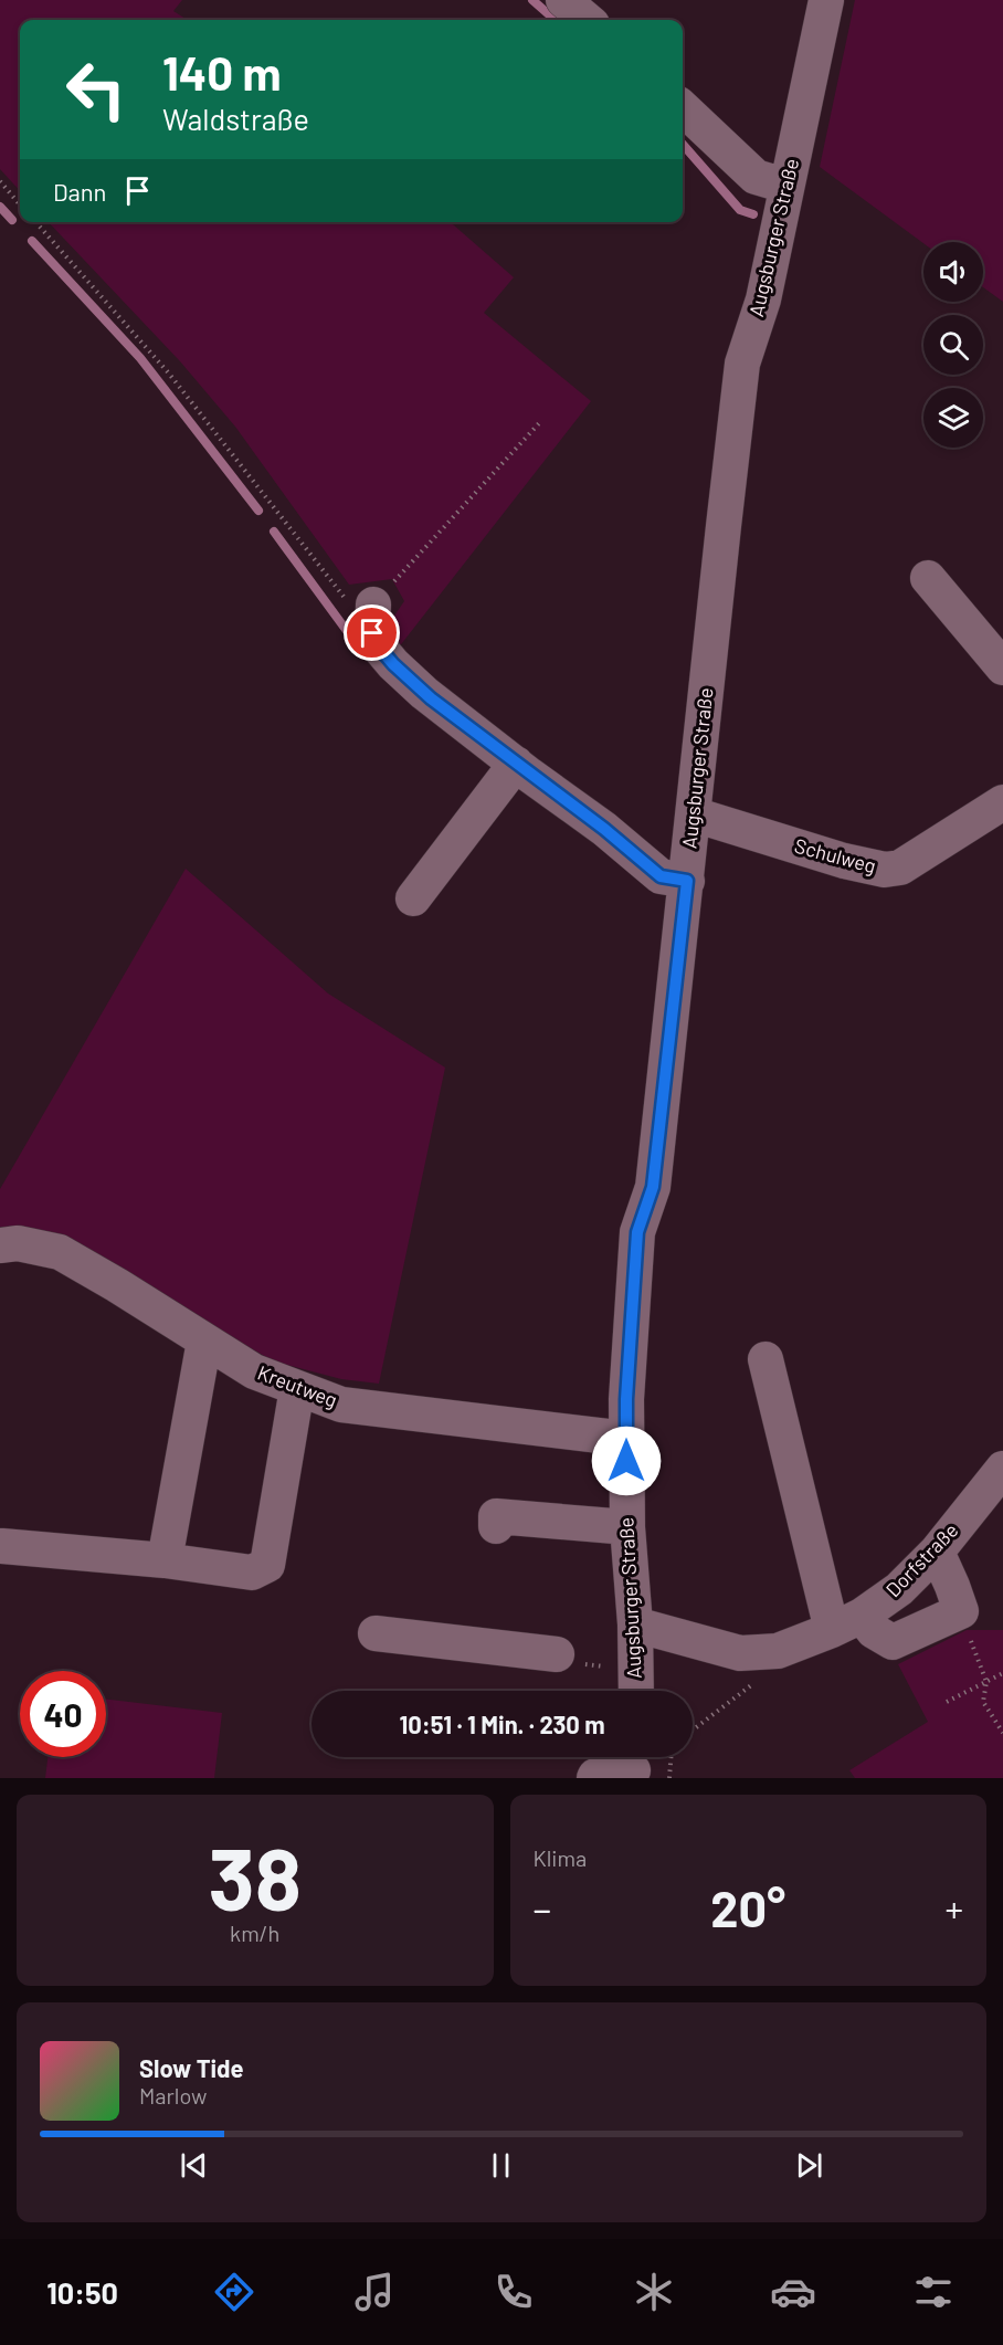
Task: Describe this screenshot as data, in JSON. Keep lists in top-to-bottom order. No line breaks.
{"streets":{"street":["Augsburger Straße","Schulweg","Kreutweg","Dorfstraße"]},"crossings":[["Augsburger Straße","Schulweg"],["Augsburger Straße","Kreutweg"],["Augsburger Straße","Dorfstraße"]],"page":{"turn":["140 m","Waldstraße"],"then":"Dann","limit":"40","trip":"10:51 · 1 Min. · 230 m","tile":[["38","km/h"],"Klima"],"heat":["−","20°","+"],"song":["Slow Tide","Marlow"],"tabs":"10:50"}}
